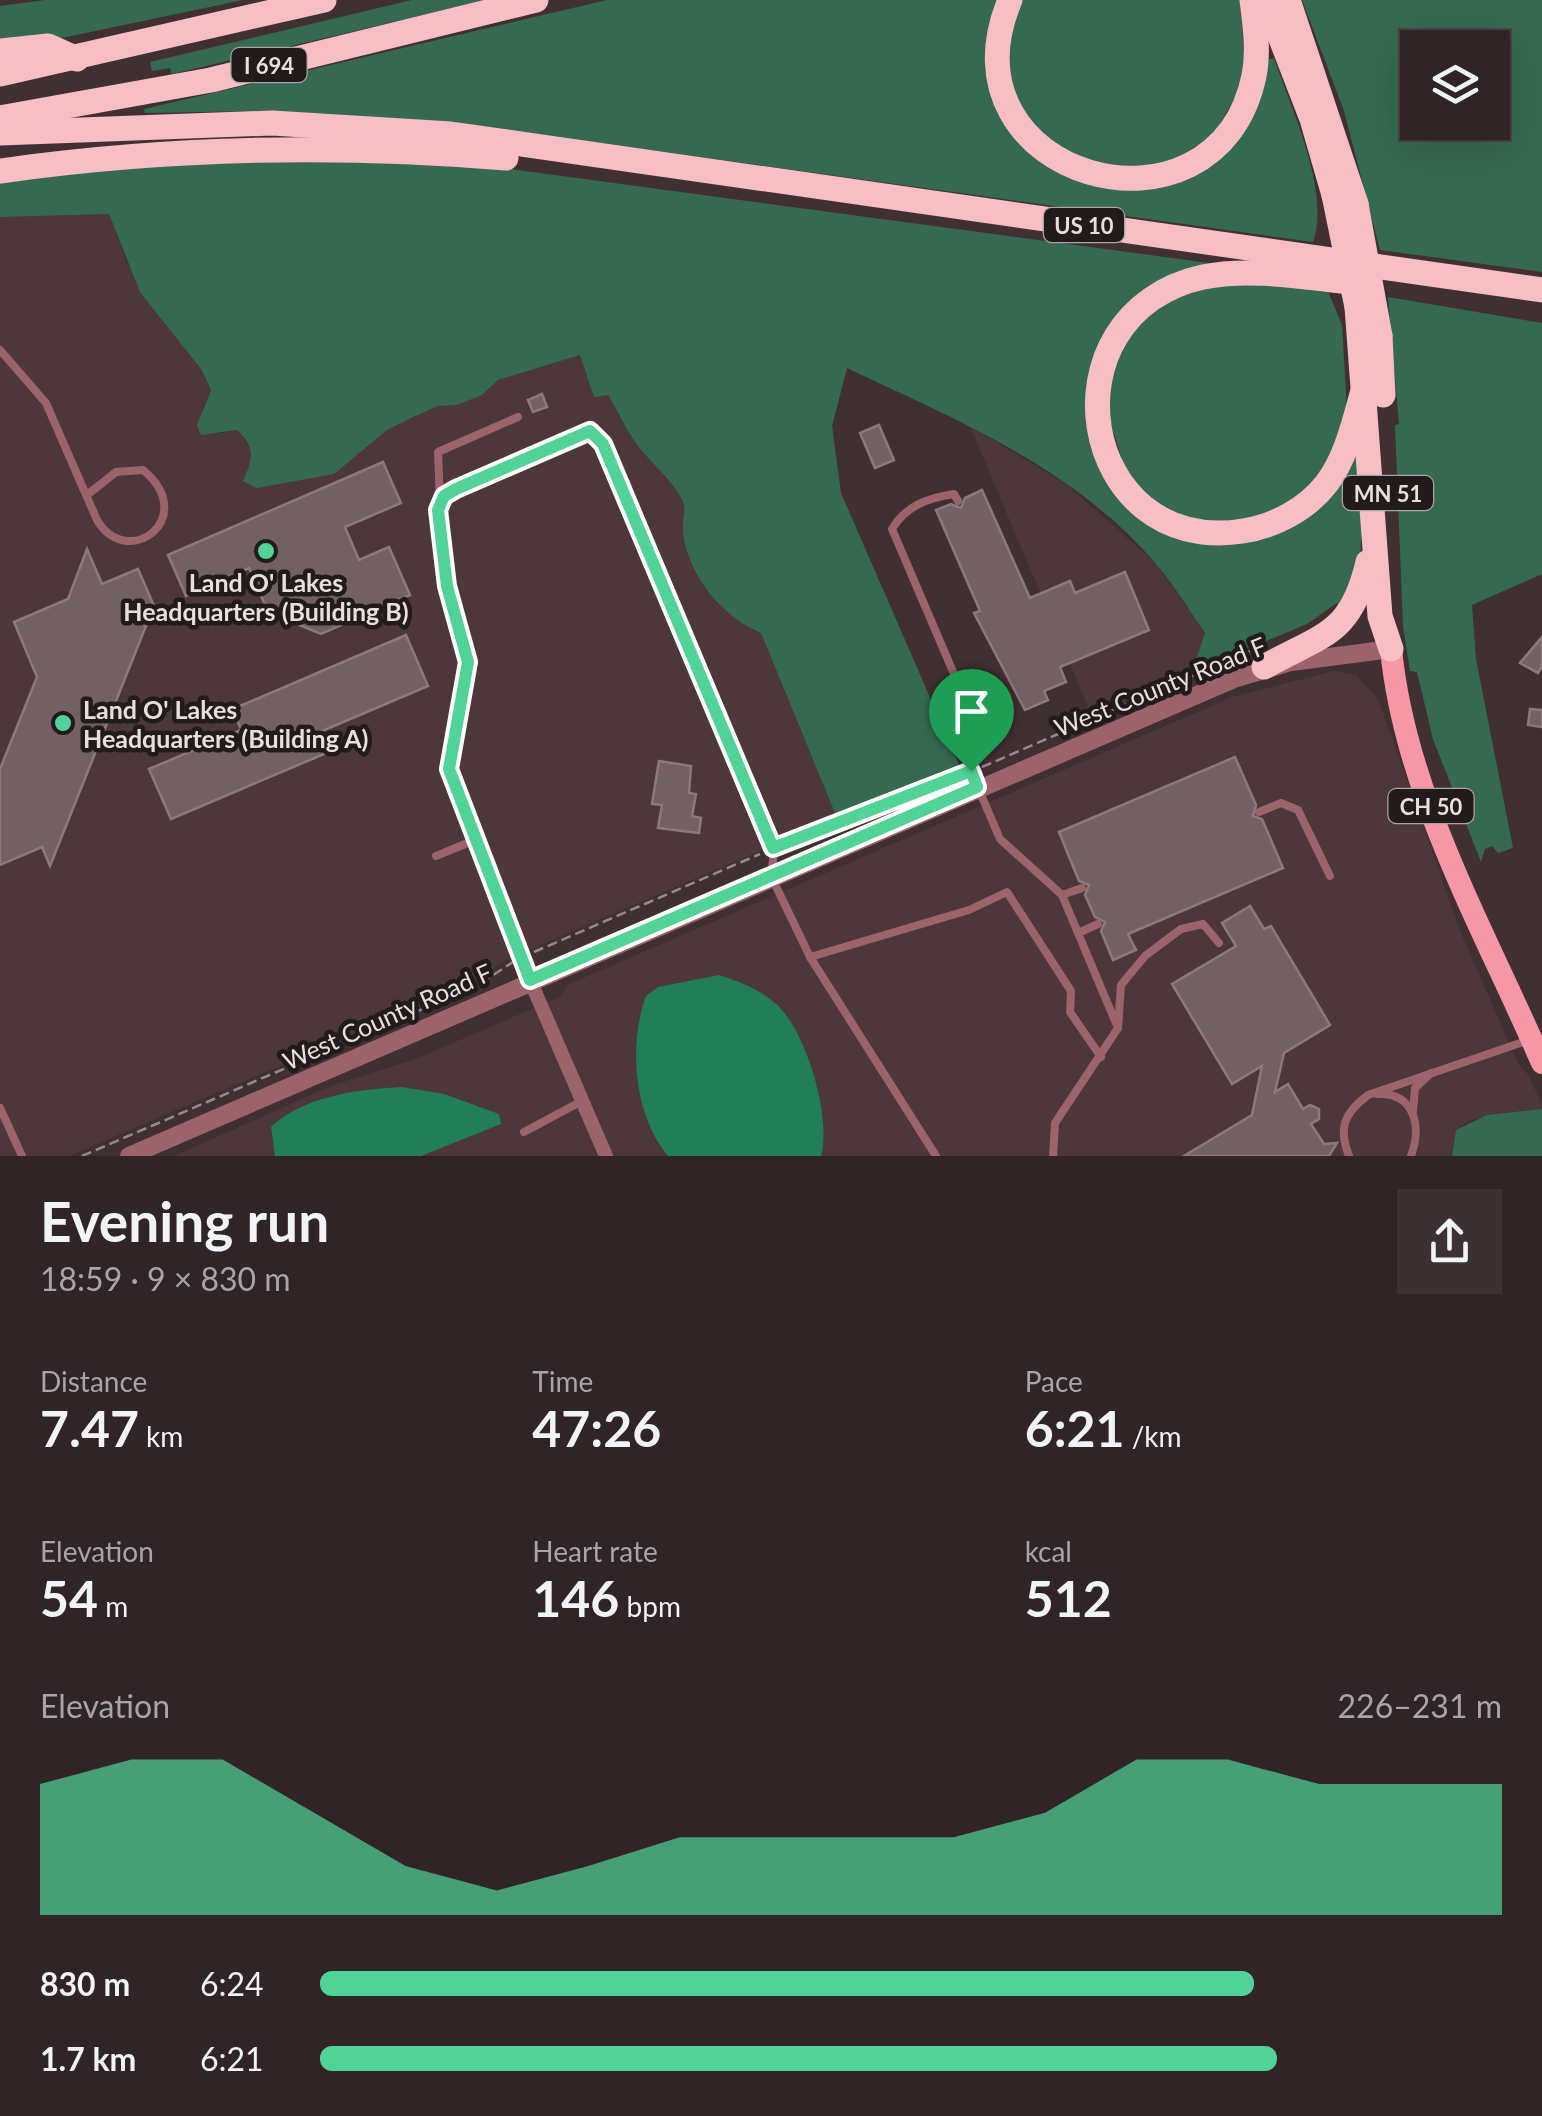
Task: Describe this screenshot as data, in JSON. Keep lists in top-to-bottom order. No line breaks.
{"streets":{"highway":["I 694","US 10","MN 51"],"main road":["CH 50"],"street":["West County Road F"]},"crossings":[["MN 51","West County Road F"],["MN 51","CH 50"],["West County Road F","CH 50"]],"places":["Land O' Lakes Headquarters (Building B)","Land O' Lakes Headquarters (Building A)"],"page":{"heading":["Evening run","18:59 · 9 × 830 m"],"stats":[["Distance","7.47 km"],["Time","47:26"],["Pace","6:21 /km"],["Elevation","54 m"],["Heart rate","146 bpm"],["kcal","512"]],"chart":["Elevation","226–231 m"],"list":[{"name":"830 m","note":"6:24"},{"name":"1.7 km","note":"6:21"}]}}
